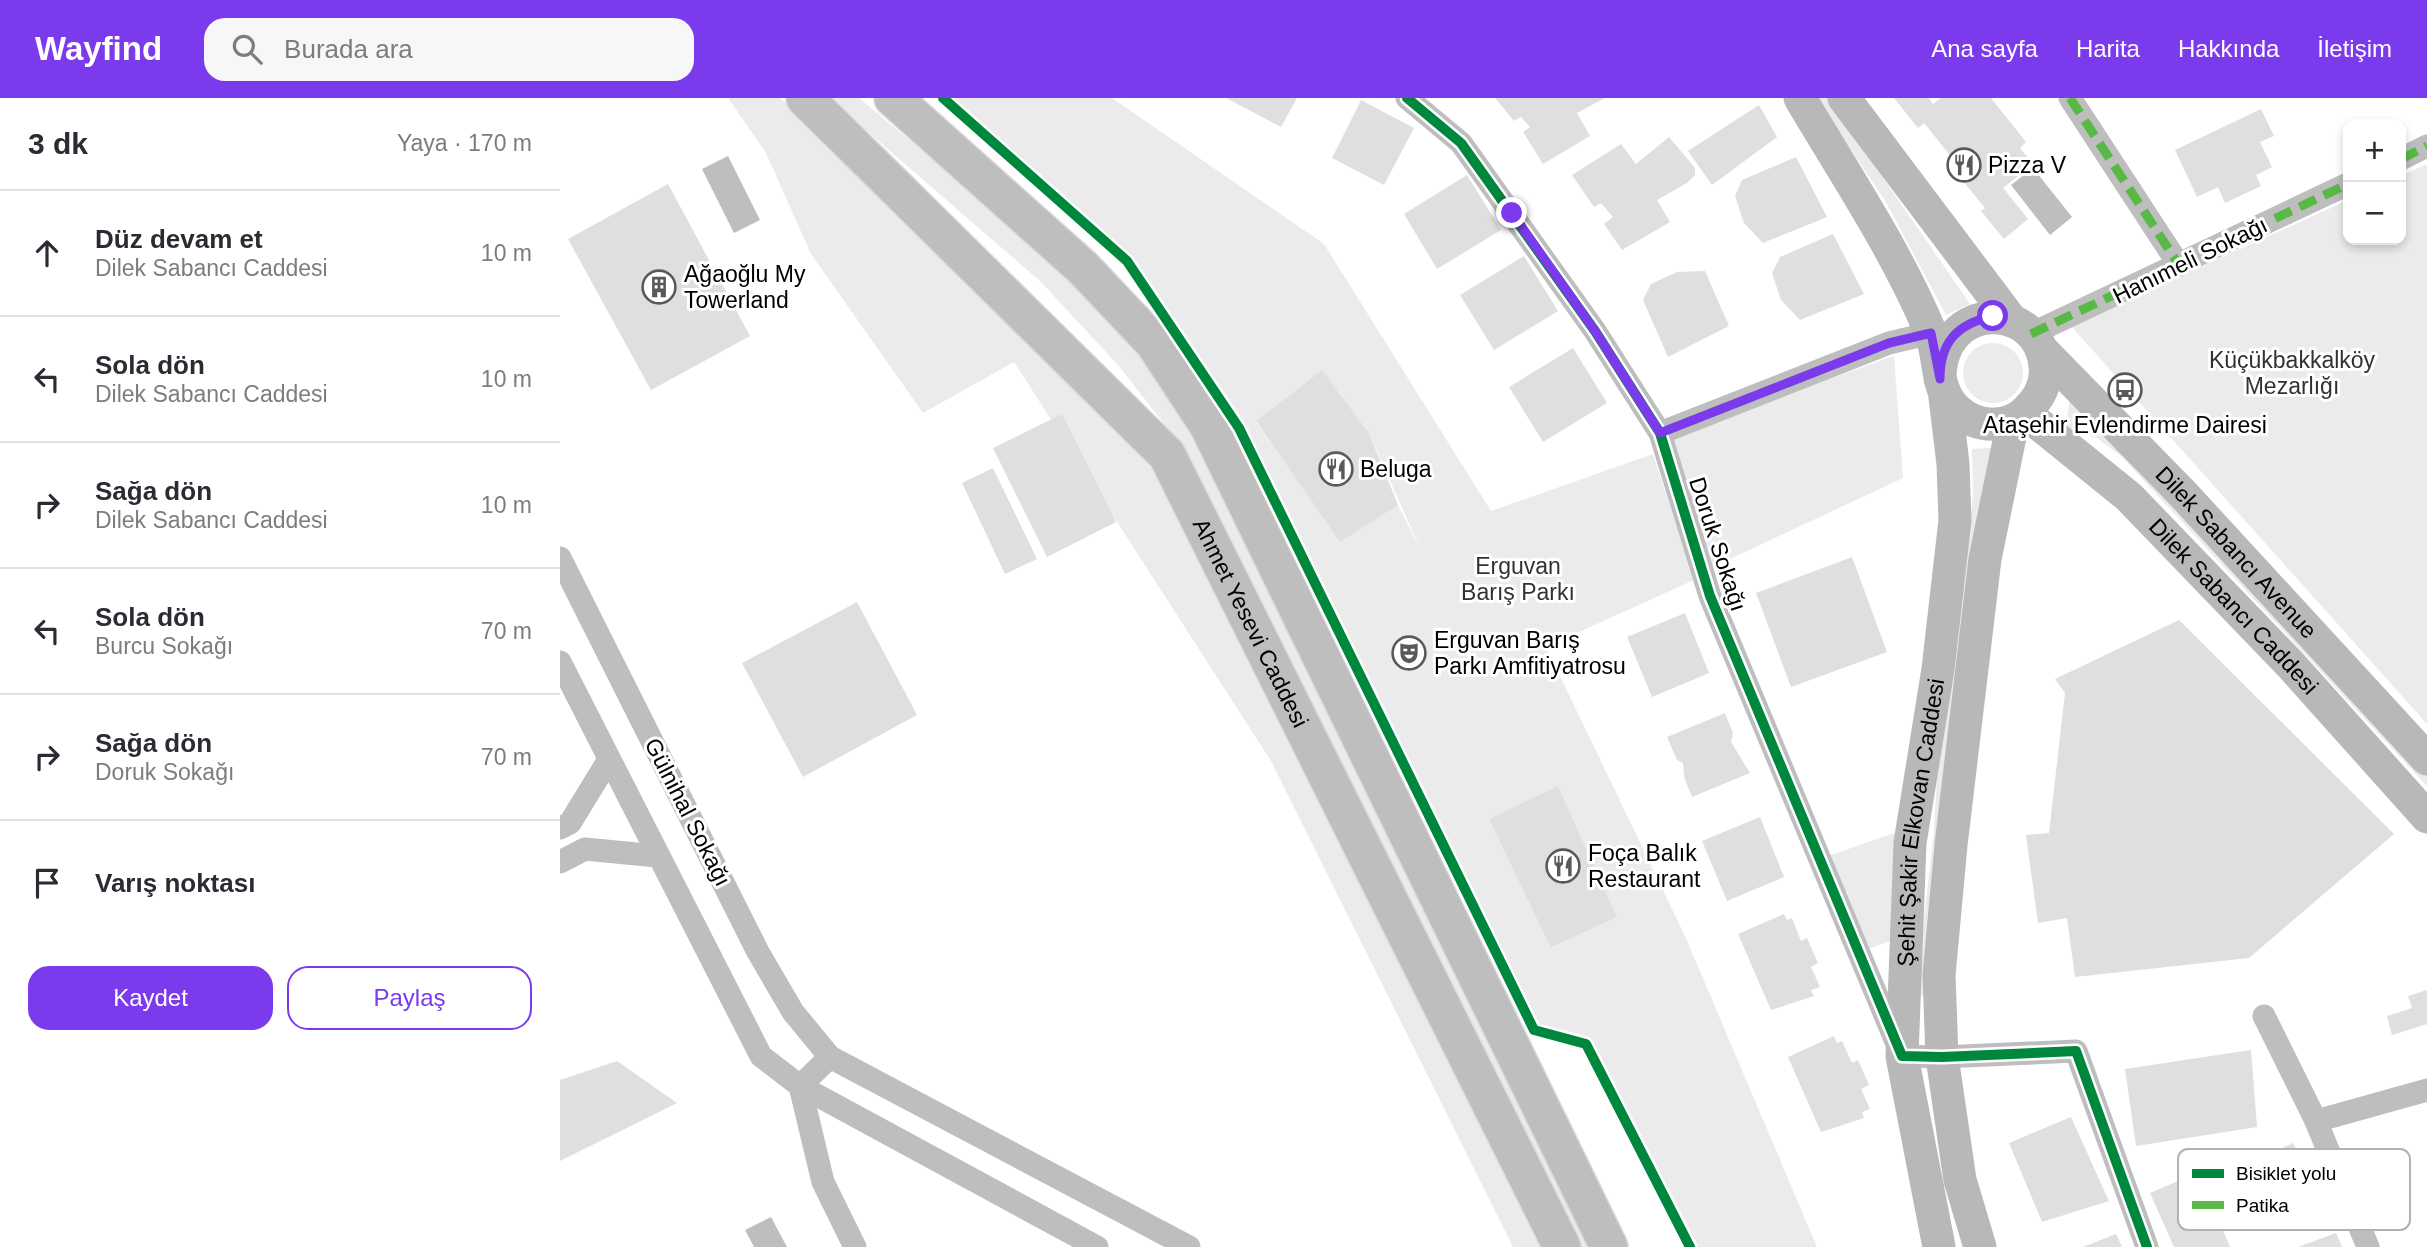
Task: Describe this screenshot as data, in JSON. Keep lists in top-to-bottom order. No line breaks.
{"streets":{"main road":["Dilek Sabancı Avenue","Dilek Sabancı Caddesi","Ahmet Yesevi Caddesi","Şehit Şakir Elkovan Caddesi"],"street":["Hanımeli Sokağı","Doruk Sokağı","Gülnihal Sokağı"]},"crossings":[["Hanımeli Sokağı","Dilek Sabancı Avenue"],["Hanımeli Sokağı","Dilek Sabancı Caddesi"],["Hanımeli Sokağı","Şehit Şakir Elkovan Caddesi"],["Doruk Sokağı","Şehit Şakir Elkovan Caddesi"],["Dilek Sabancı Avenue","Dilek Sabancı Caddesi"],["Dilek Sabancı Avenue","Şehit Şakir Elkovan Caddesi"],["Dilek Sabancı Caddesi","Şehit Şakir Elkovan Caddesi"]],"parks":["Küçükbakkalköy Mezarlığı","Erguvan Barış Parkı"],"places":{"restaurant":["Pizza V","Beluga","Foça Balık Restaurant"],"building":["Ağaoğlu My Towerland"],"bus stop":["Ataşehir Evlendirme Dairesi"],"theatre":["Erguvan Barış Parkı Amfitiyatrosu"]},"legend":["Bisiklet yolu","Patika"],"page":{"header":"Wayfind","search":"Burada ara","nav":["Ana sayfa","Harita","Hakkında","İletişim"],"heading":["3 dk","Yaya · 170 m"],"map_buttons":["+","−"],"list":[["Düz devam et","Dilek Sabancı Caddesi","10 m"],["Sola dön","Dilek Sabancı Caddesi","10 m"],["Sağa dön","Dilek Sabancı Caddesi","10 m"],["Sola dön","Burcu Sokağı","70 m"],["Sağa dön","Doruk Sokağı","70 m"],"Varış noktası"],"buttons":["Kaydet","Paylaş"]}}
